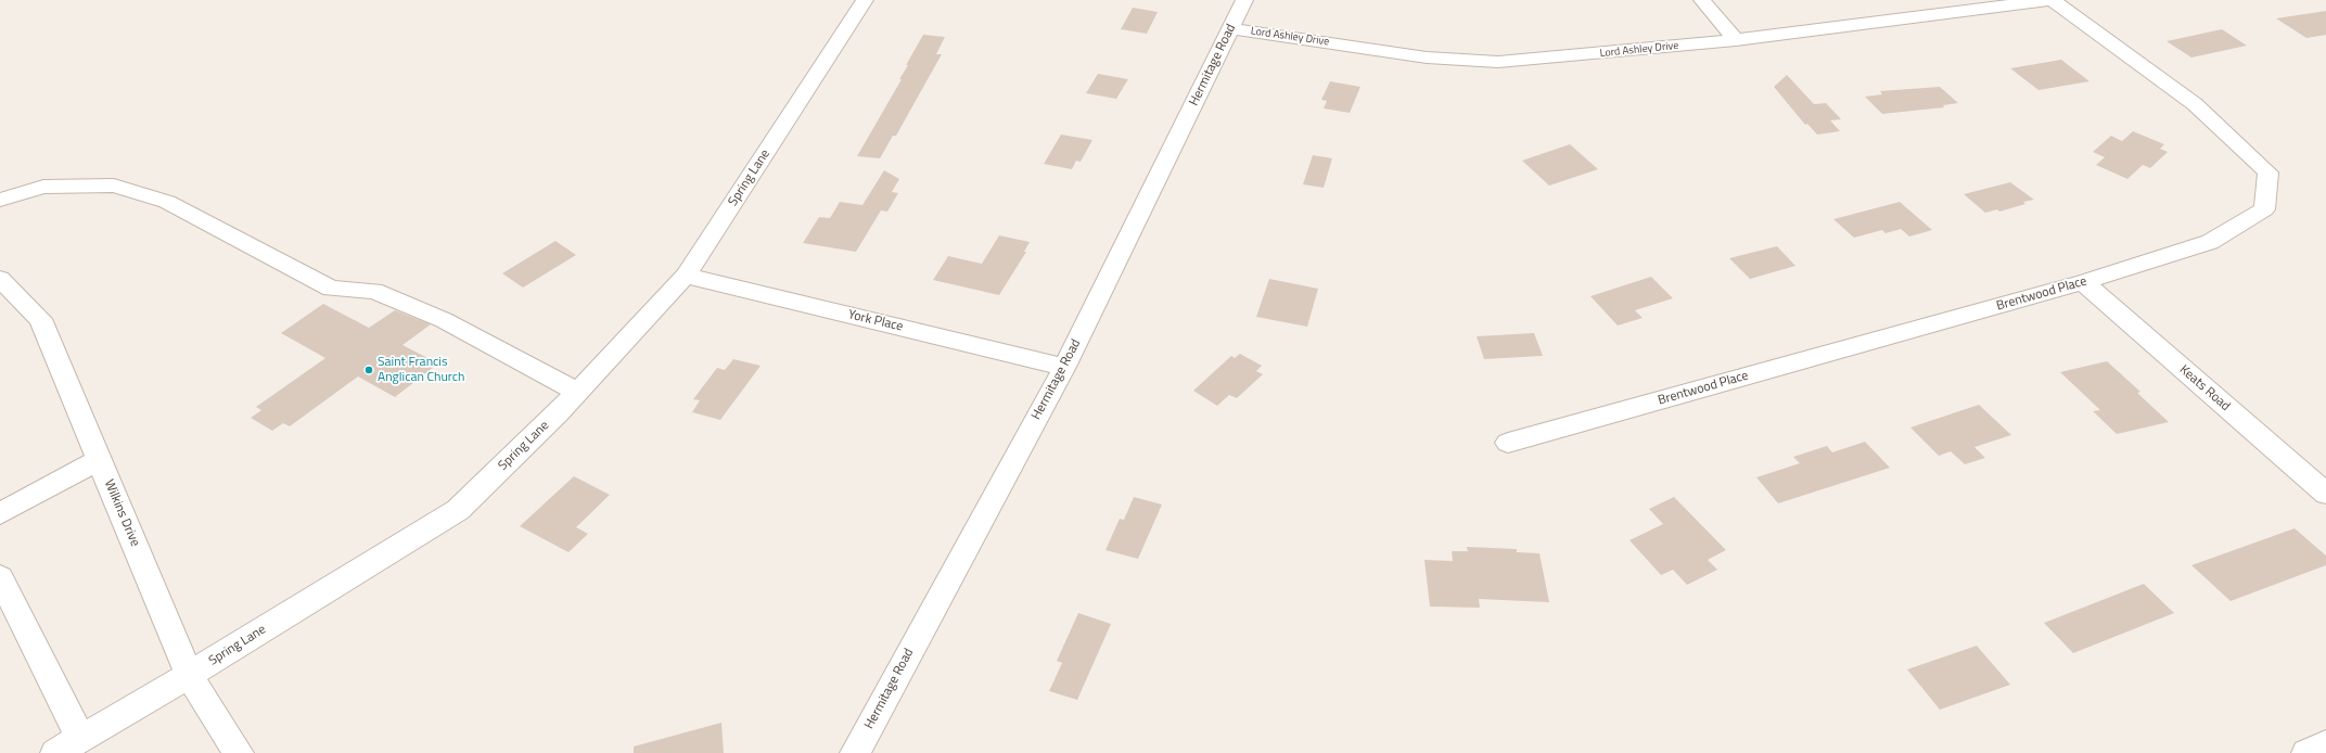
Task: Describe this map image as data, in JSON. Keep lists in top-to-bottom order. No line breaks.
{"streets":{"street":["Lord Ashley Drive","Hermitage Road","Spring Lane","Brentwood Place","York Place","Keats Road","Wilkins Drive"]},"crossings":[["Lord Ashley Drive","Hermitage Road"],["Hermitage Road","York Place"],["Spring Lane","York Place"],["Spring Lane","Wilkins Drive"],["Brentwood Place","Keats Road"]],"places":["Saint Francis Anglican Church"]}
